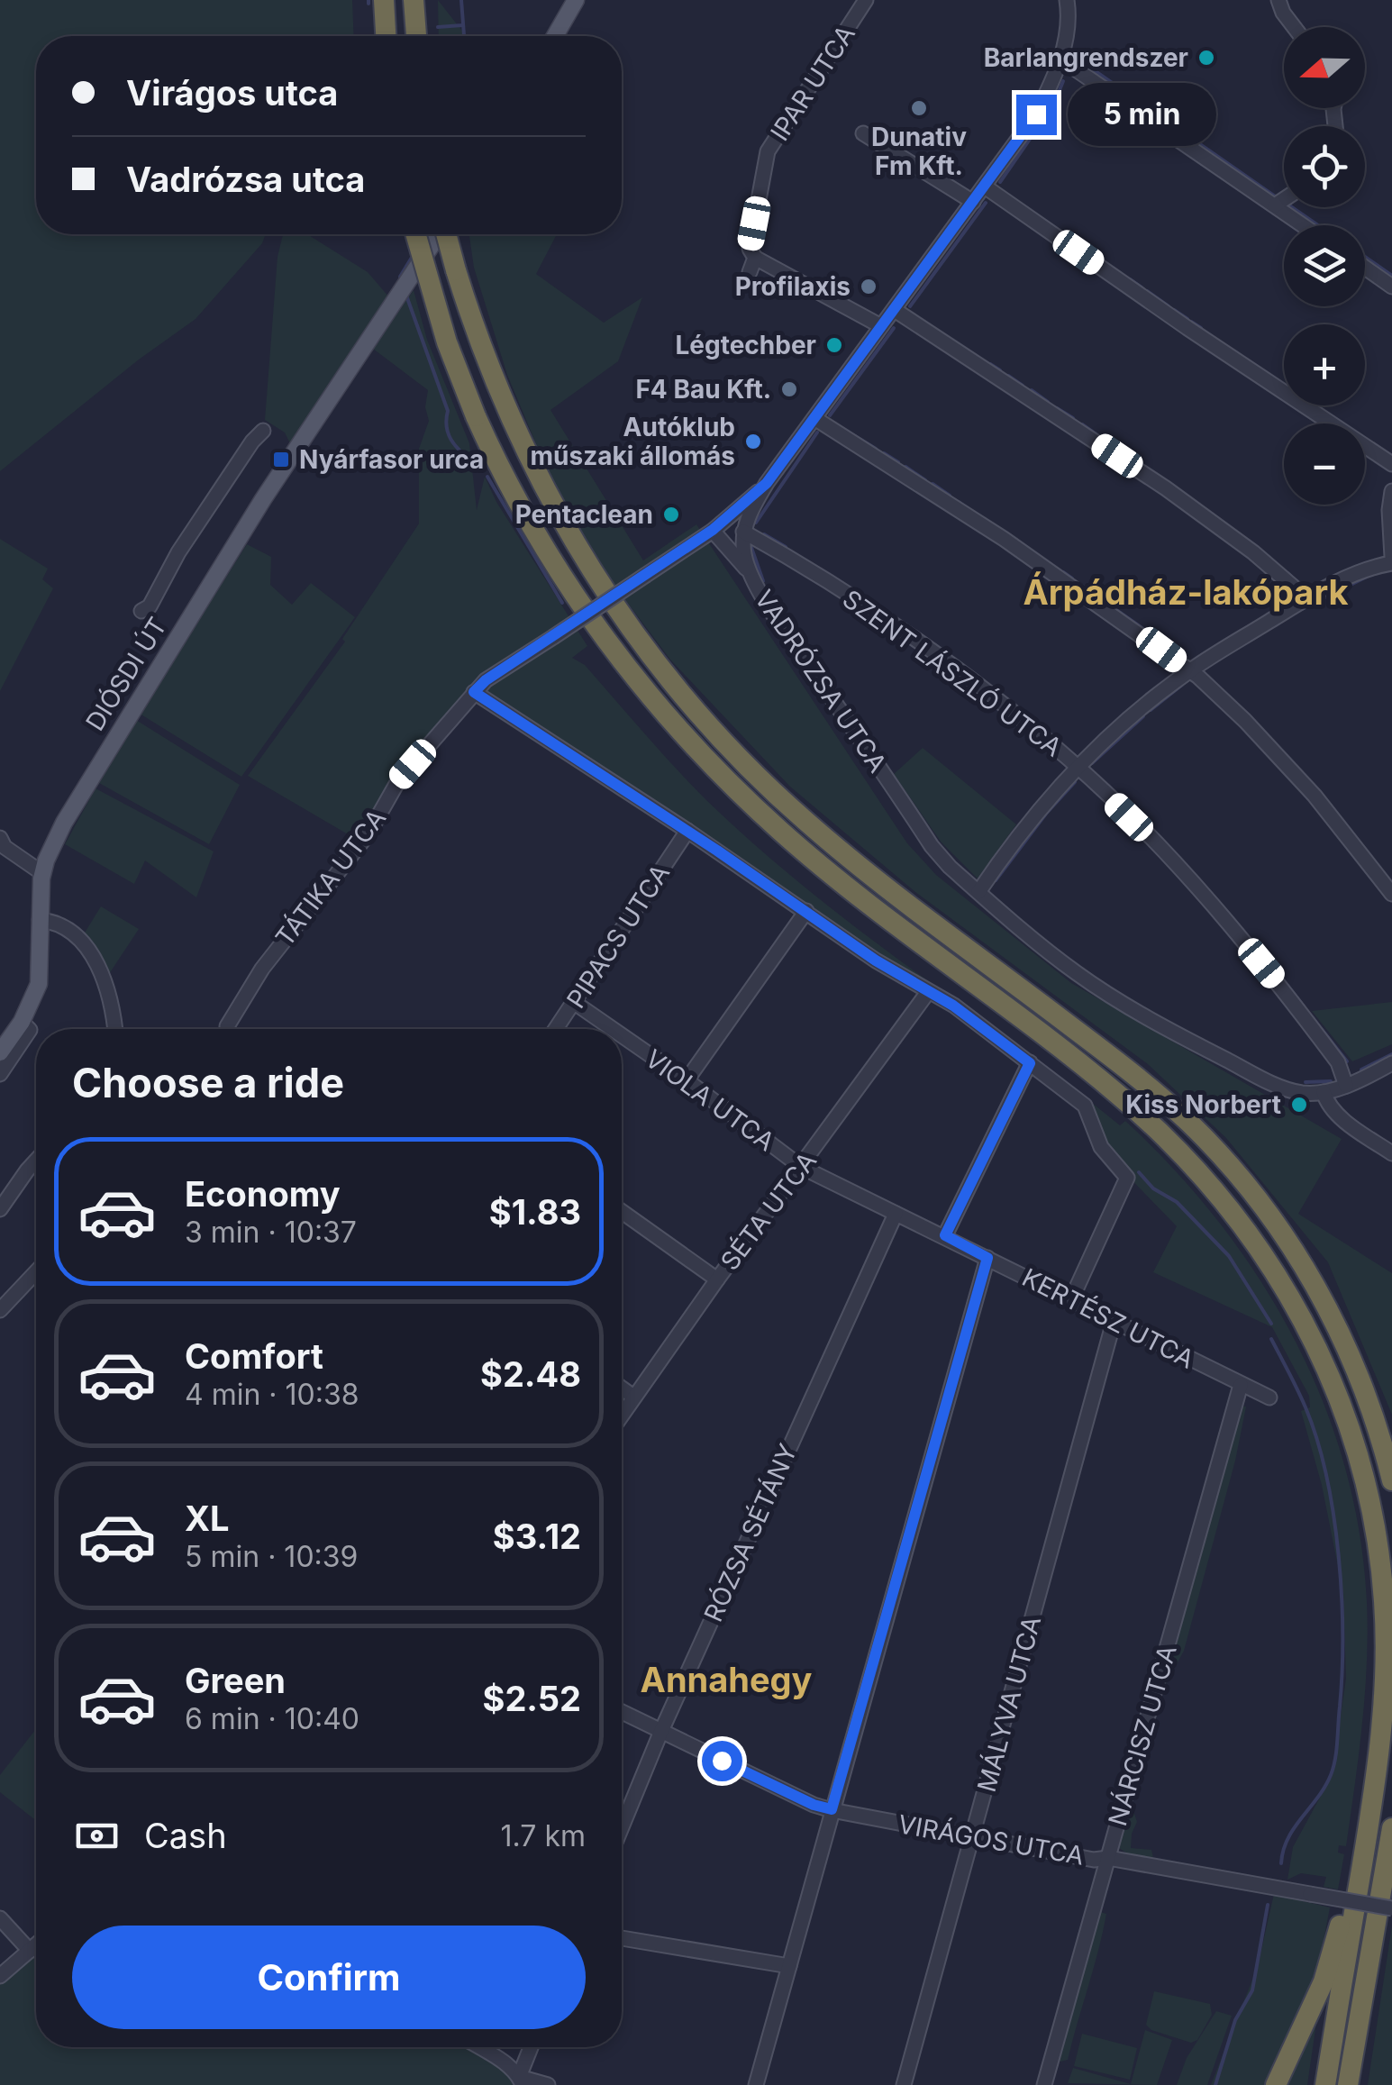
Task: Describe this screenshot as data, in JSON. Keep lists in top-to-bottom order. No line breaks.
{"streets":{"main road":["DIÓSDI ÚT"],"street":["IPAR UTCA","SZENT LÁSZLÓ UTCA","VADRÓZSA UTCA","TÁTIKA UTCA","PIPACS UTCA","VIOLA UTCA","SÉTA UTCA","KERTÉSZ UTCA","RÓZSA SÉTÁNY","MÁLYVA UTCA","NÁRCISZ UTCA","VIRÁGOS UTCA"]},"crossings":[["SZENT LÁSZLÓ UTCA","VADRÓZSA UTCA"],["PIPACS UTCA","VIOLA UTCA"],["VIOLA UTCA","SÉTA UTCA"],["VIOLA UTCA","KERTÉSZ UTCA"],["SÉTA UTCA","KERTÉSZ UTCA"],["KERTÉSZ UTCA","RÓZSA SÉTÁNY"],["KERTÉSZ UTCA","MÁLYVA UTCA"],["KERTÉSZ UTCA","NÁRCISZ UTCA"],["RÓZSA SÉTÁNY","VIRÁGOS UTCA"],["MÁLYVA UTCA","VIRÁGOS UTCA"],["NÁRCISZ UTCA","VIRÁGOS UTCA"]],"districts":["Árpádház-lakópark","Annahegy"],"places":{"other":["Barlangrendszer","Dunativ Fm Kft.","Profilaxis","Légtechber","F4 Bau Kft.","Autóklub műszaki állomás","Pentaclean","Kiss Norbert"],"transit":["Nyárfasor urca"]},"north":"left","page":{"map_buttons":["+","−"],"banner":["Virágos utca","Vadrózsa utca"],"bubble":"5 min","heading":"Choose a ride","list":[{"name":"Economy","note":"3 min · 10:37","value":"$1.83"},{"name":"Comfort","note":"4 min · 10:38","value":"$2.48"},{"name":"XL","note":"5 min · 10:39","value":"$3.12"},{"name":"Green","note":"6 min · 10:40","value":"$2.52"}],"pay":["Cash","1.7 km"],"buttons":"Confirm"}}
